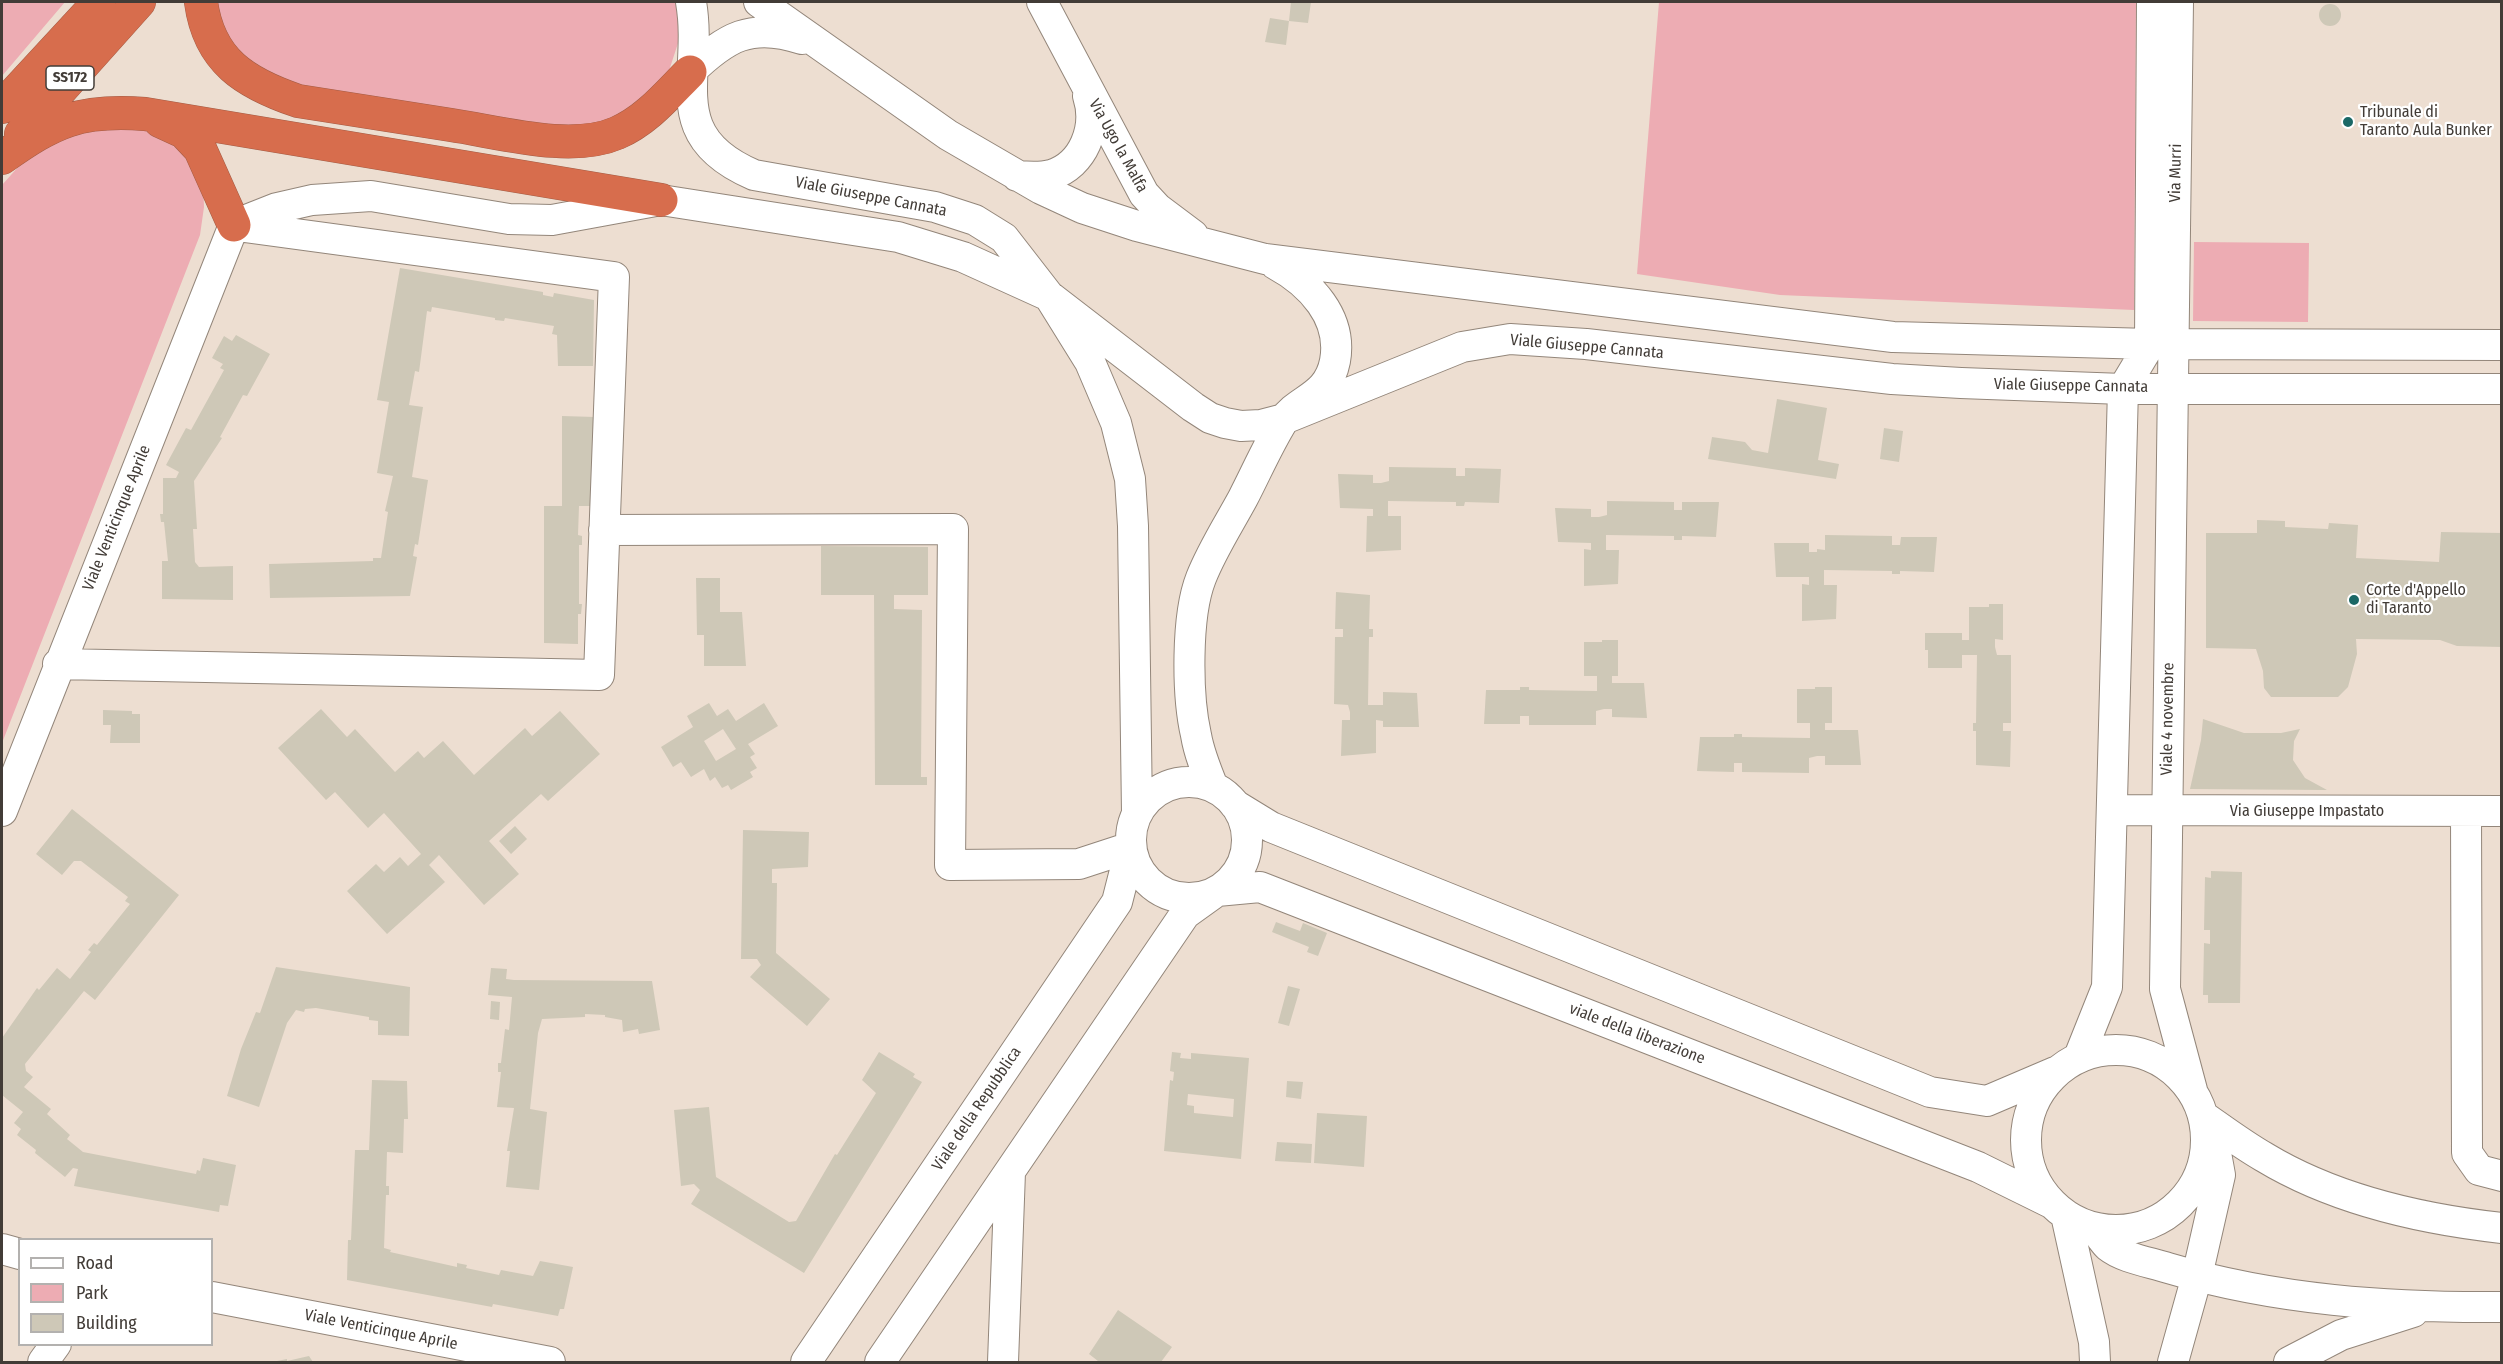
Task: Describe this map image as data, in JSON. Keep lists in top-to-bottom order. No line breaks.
{"streets":{"highway":["SS172"],"street":["Via Ugo la Malfa","Via Murri","Viale Giuseppe Cannata","Viale Venticinque Aprile","Viale 4 novembre","Via Giuseppe Impastato","viale della liberazione","Viale della Repubblica"]},"crossings":[["Via Murri","Viale 4 novembre"],["Viale Giuseppe Cannata","Viale 4 novembre"],["Viale 4 novembre","Via Giuseppe Impastato"],["Viale 4 novembre","viale della liberazione"],["viale della liberazione","Viale della Repubblica"]],"places":["Tribunale di Taranto Aula Bunker","Corte d'Appello di Taranto"],"legend":["Road","Park","Building"]}
